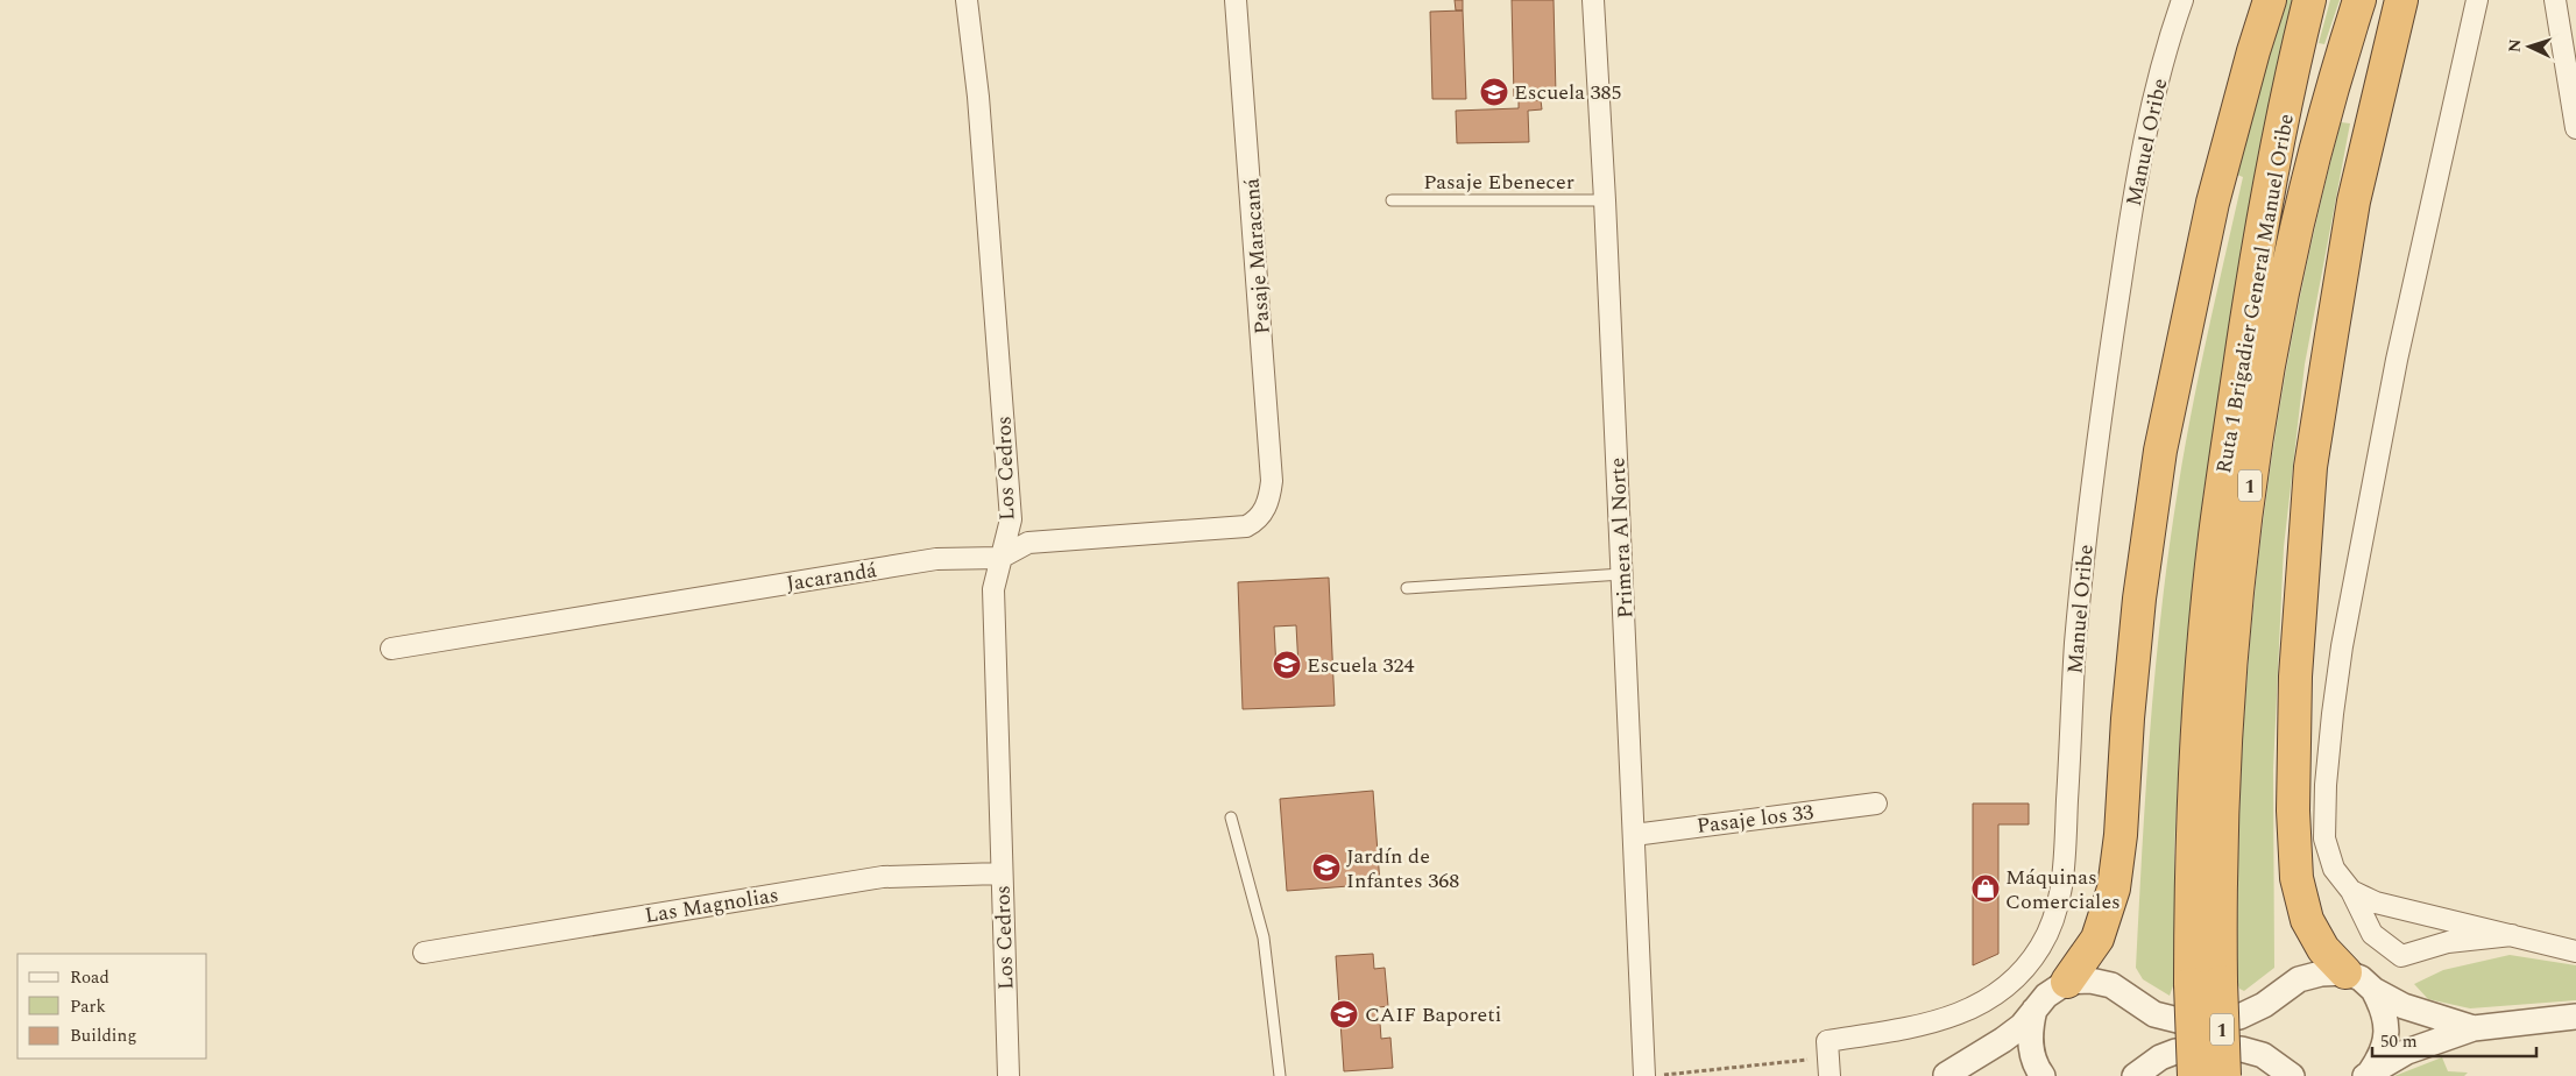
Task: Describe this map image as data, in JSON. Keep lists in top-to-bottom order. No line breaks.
{"streets":{"highway":["Ruta 1 Brigadier General Manuel Oribe","1"],"street":["Manuel Oribe","Pasaje Maracaná","Los Cedros","Primera Al Norte","Jacarandá","Pasaje los 33","Las Magnolias"],"lane":["Pasaje Ebenecer"]},"crossings":[["Pasaje Ebenecer","Primera Al Norte"],["Pasaje Maracaná","Jacarandá"],["Los Cedros","Jacarandá"],["Los Cedros","Las Magnolias"],["Primera Al Norte","Pasaje los 33"]],"places":{"school or university":["Escuela 385","Escuela 324","Jardín de Infantes 368","CAIF Baporeti"],"shop":["Máquinas Comerciales"]},"legend":["Road","Park","Building"],"scale_bar":"50 m","north":"left"}
